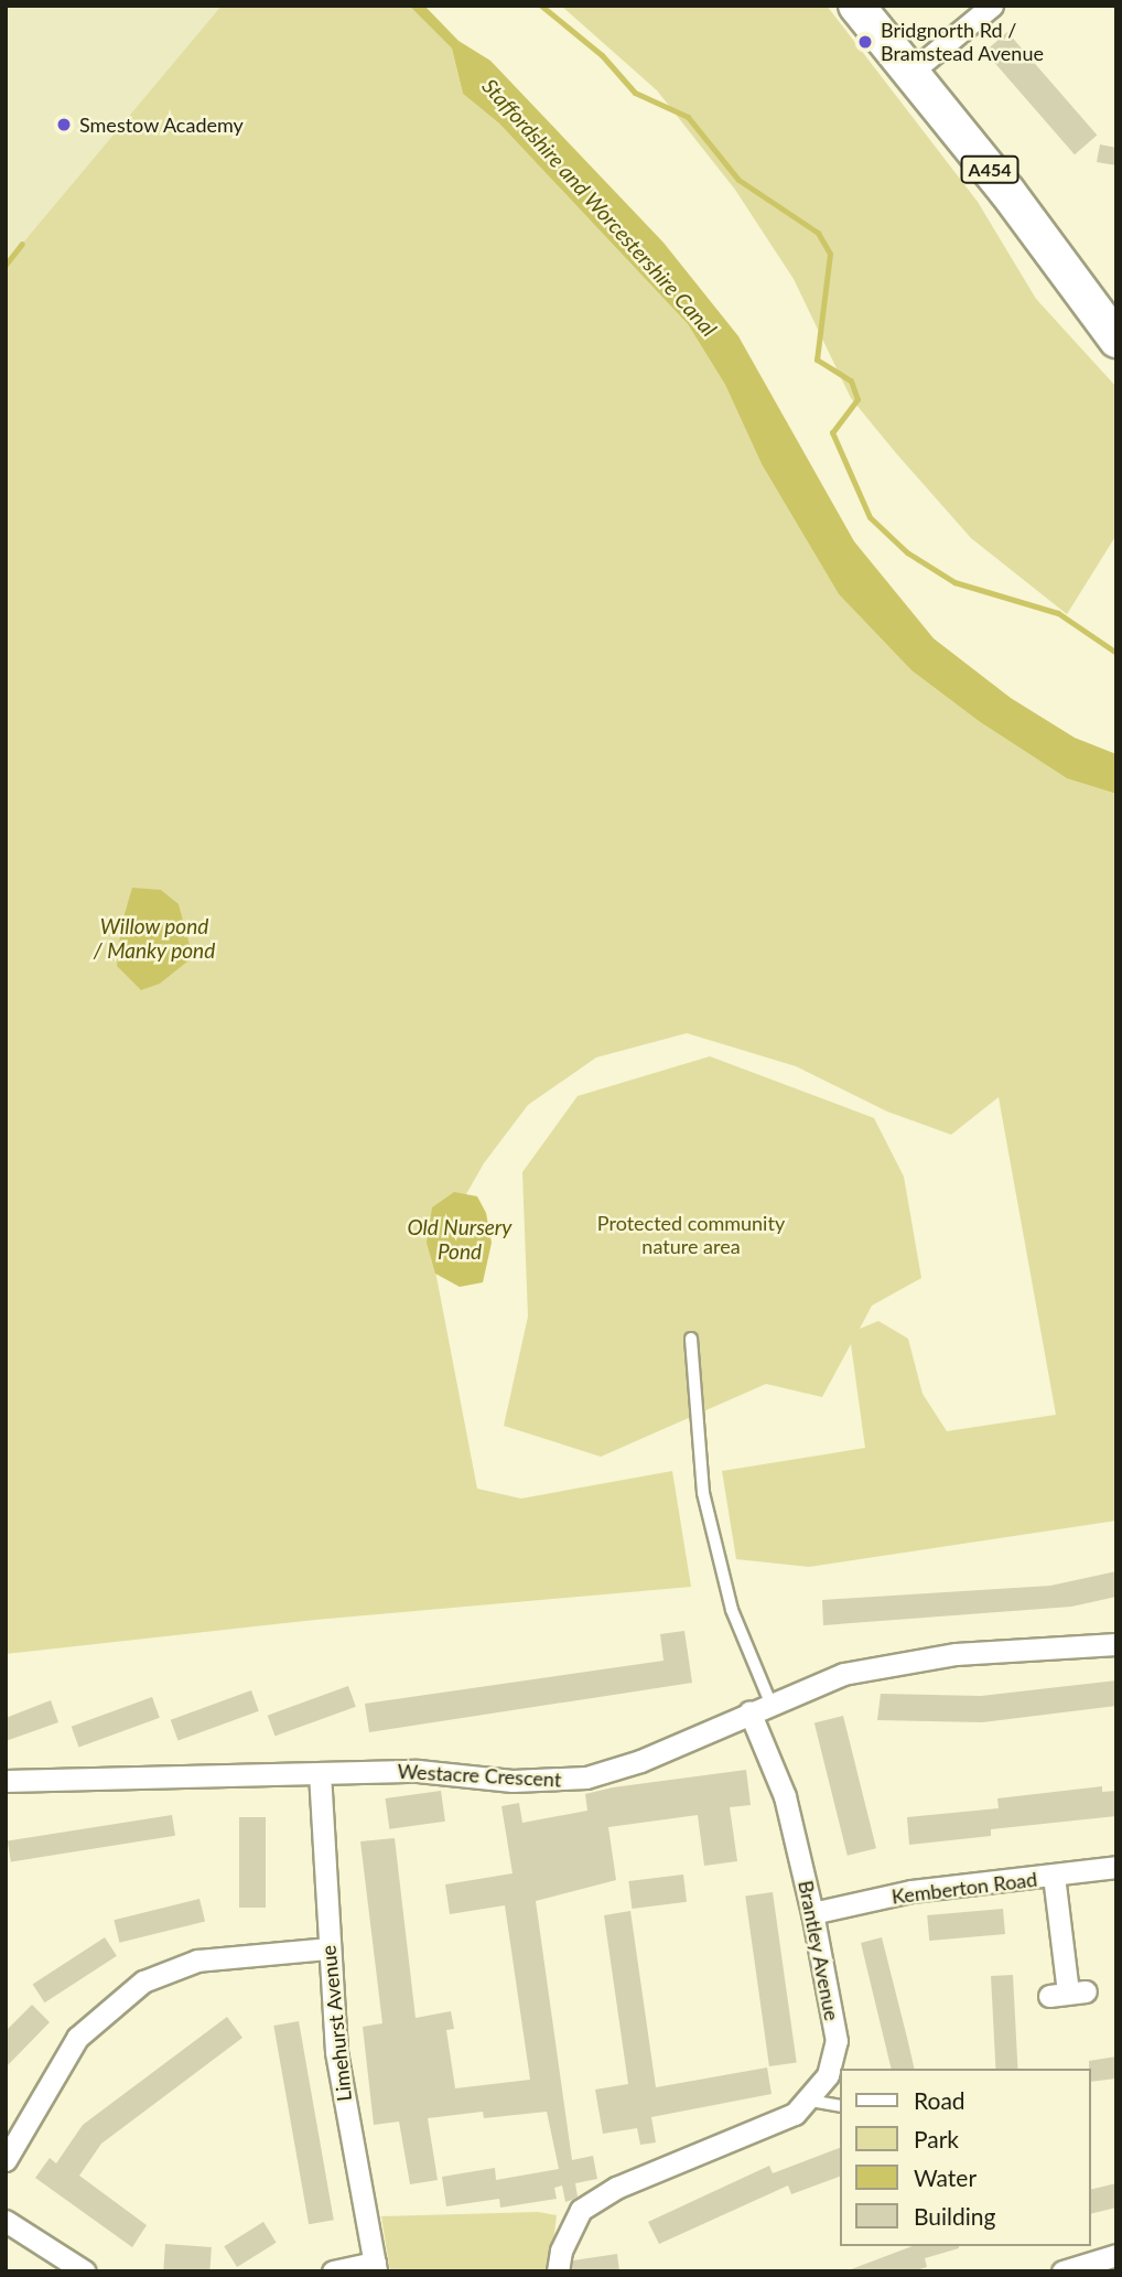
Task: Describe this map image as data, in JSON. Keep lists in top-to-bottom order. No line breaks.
{"streets":{"highway":["A454"],"street":["Westacre Crescent","Kemberton Road","Brantley Avenue","Limehurst Avenue"]},"crossings":[["Westacre Crescent","Brantley Avenue"],["Westacre Crescent","Limehurst Avenue"],["Kemberton Road","Brantley Avenue"]],"water":["Staffordshire and Worcestershire Canal","Willow pond / Manky pond","Old Nursery Pond"],"parks":["Protected community nature area"],"places":["Bridgnorth Rd / Bramstead Avenue","Smestow Academy"],"legend":["Road","Park","Water","Building"]}
